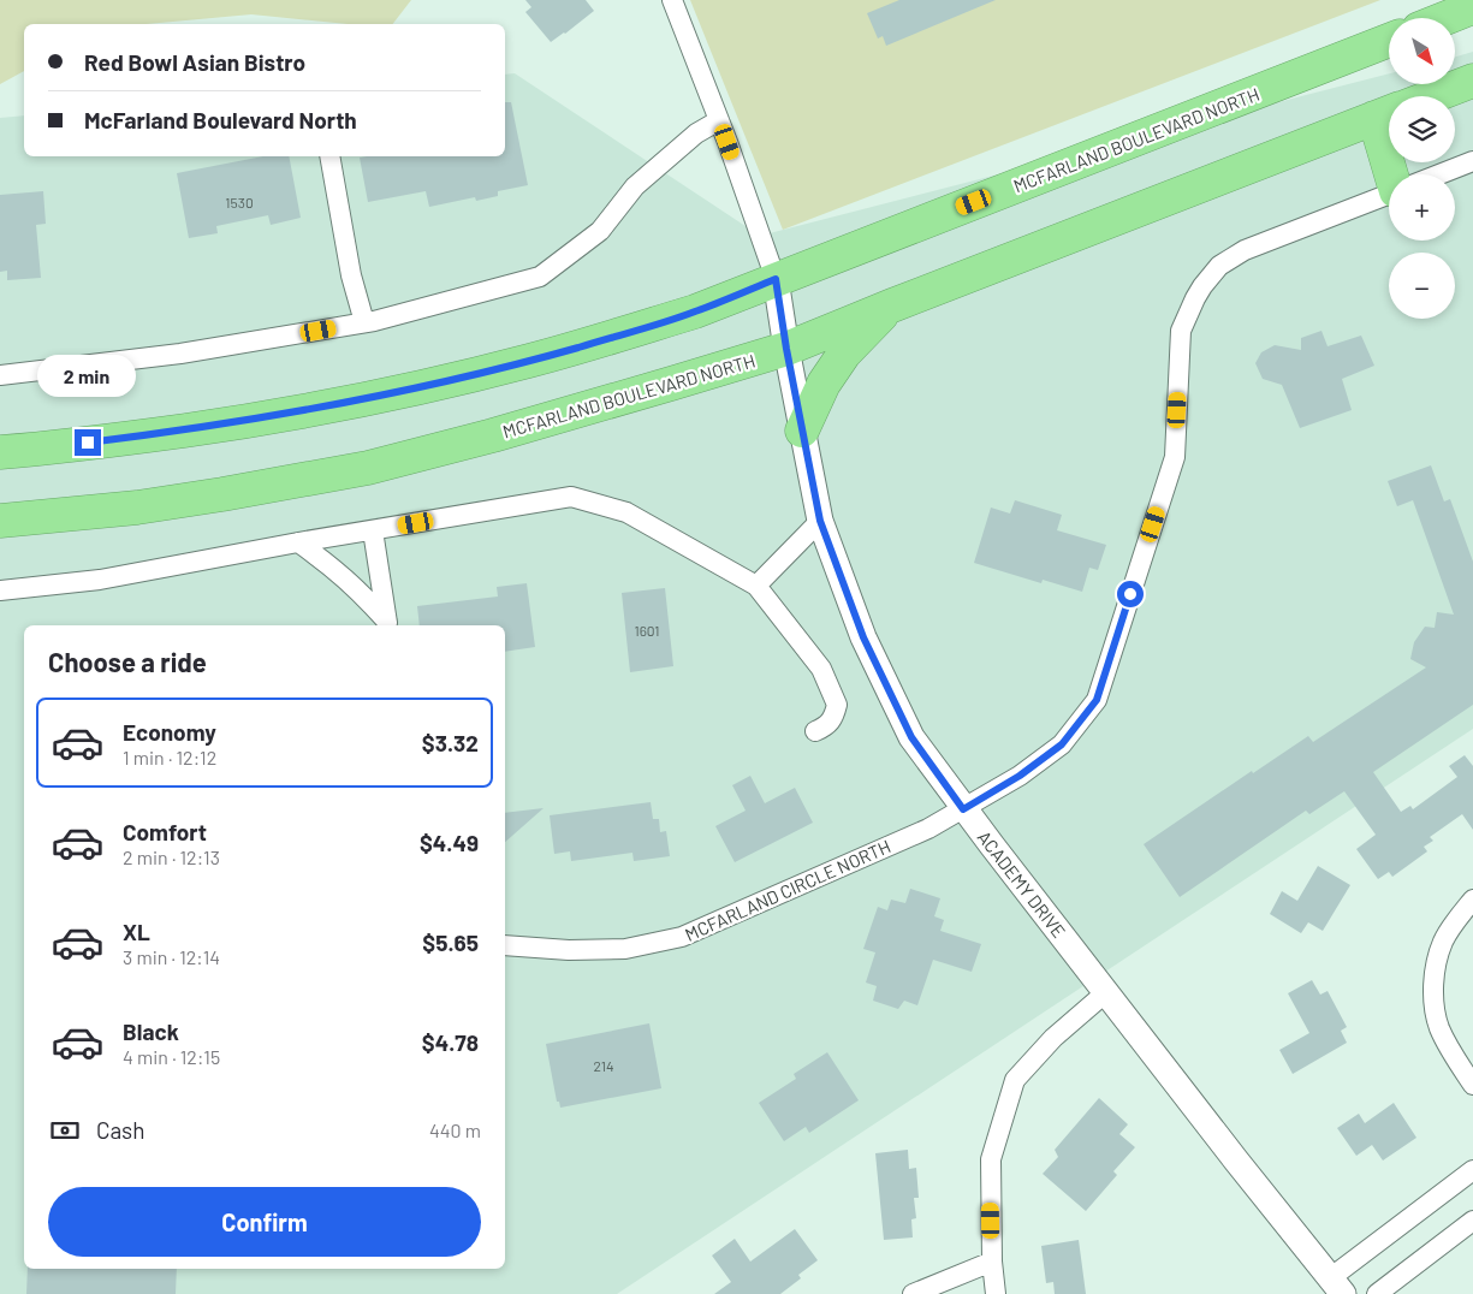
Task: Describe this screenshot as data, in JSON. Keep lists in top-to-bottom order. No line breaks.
{"streets":{"highway":["MCFARLAND BOULEVARD NORTH"],"street":["ACADEMY DRIVE","MCFARLAND CIRCLE NORTH"]},"crossings":[["MCFARLAND BOULEVARD NORTH","ACADEMY DRIVE"],["ACADEMY DRIVE","MCFARLAND CIRCLE NORTH"]],"house_numbers":["1530","1601","214"],"north":"bottom right","page":{"map_buttons":["+","−"],"banner":["Red Bowl Asian Bistro","McFarland Boulevard North"],"bubble":"2 min","heading":"Choose a ride","list":[{"name":"Economy","note":"1 min · 12:12","value":"$3.32"},{"name":"Comfort","note":"2 min · 12:13","value":"$4.49"},{"name":"XL","note":"3 min · 12:14","value":"$5.65"},{"name":"Black","note":"4 min · 12:15","value":"$4.78"}],"pay":["Cash","440 m"],"buttons":"Confirm"}}
